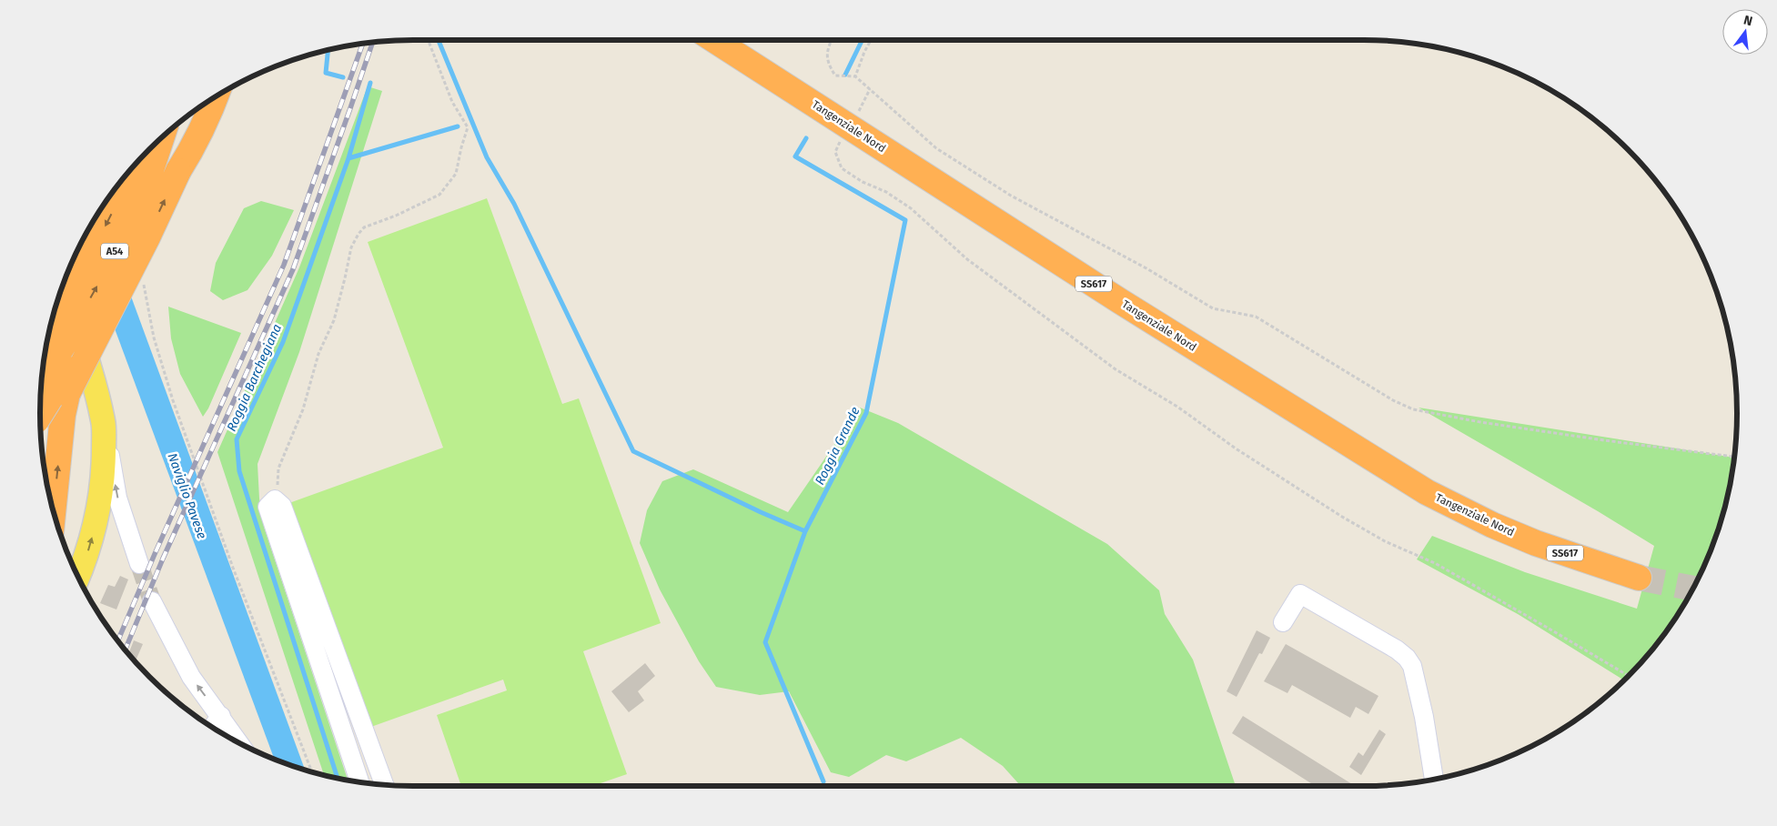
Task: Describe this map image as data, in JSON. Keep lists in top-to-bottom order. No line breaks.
{"streets":{"highway":["Tangenziale Nord","A54","SS617"]},"water":["Roggia Barchegiana","Roggia Grande","Naviglio Pavese"],"north":"top"}
